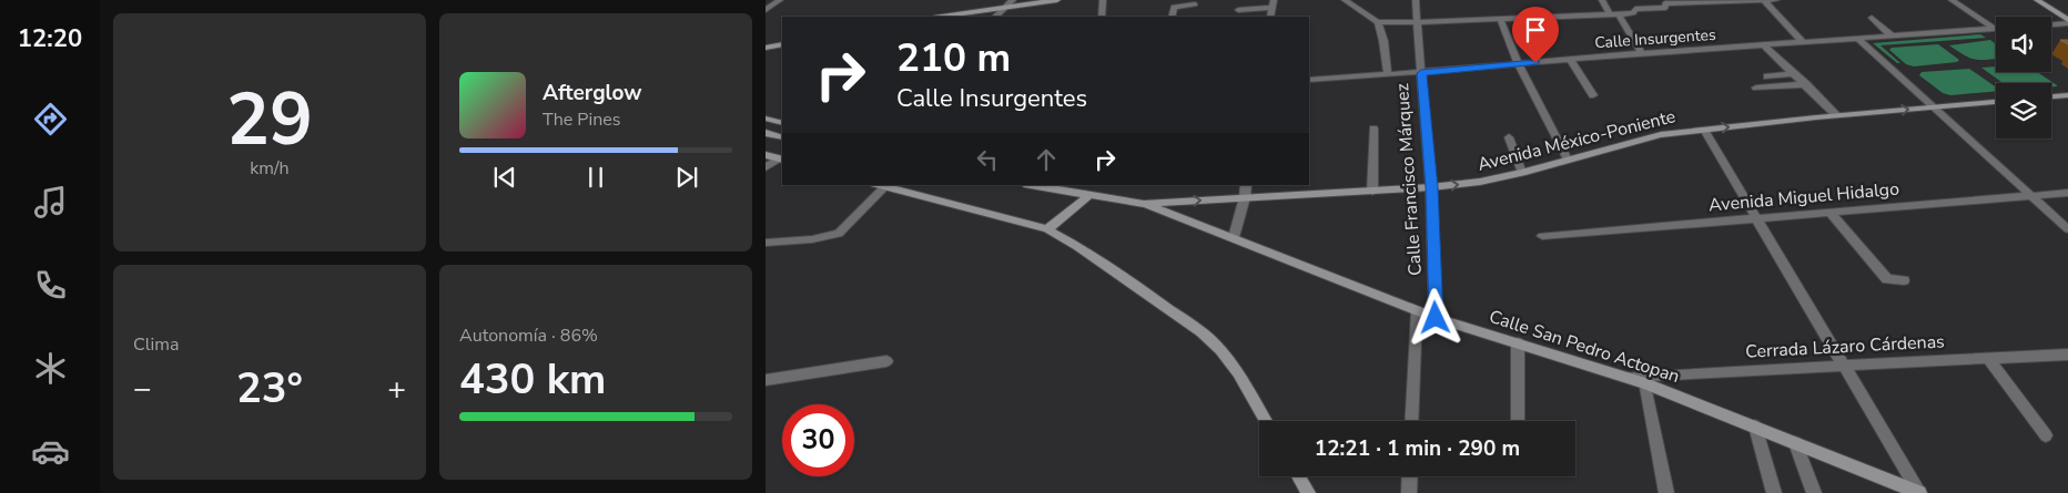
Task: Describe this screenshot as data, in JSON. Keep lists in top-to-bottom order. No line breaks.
{"streets":{"main road":["Avenida México-Poniente","Calle San Pedro Actopan"],"street":["Calle Insurgentes","Calle Francisco Márquez","Avenida Miguel Hidalgo","Cerrada Lázaro Cárdenas"]},"crossings":[["Calle Insurgentes","Calle Francisco Márquez"],["Avenida México-Poniente","Calle Francisco Márquez"],["Avenida México-Poniente","Calle San Pedro Actopan"],["Calle Francisco Márquez","Calle San Pedro Actopan"],["Calle San Pedro Actopan","Cerrada Lázaro Cárdenas"]],"one_way":["Avenida México-Poniente"],"page":{"tabs":"12:20","tile":[["29","km/h"],"Clima",["Autonomía · 86%","430 km"]],"turn":["210 m","Calle Insurgentes"],"song":["Afterglow","The Pines"],"heat":["−","23°","+"],"limit":"30","trip":"12:21 · 1 min · 290 m"}}
